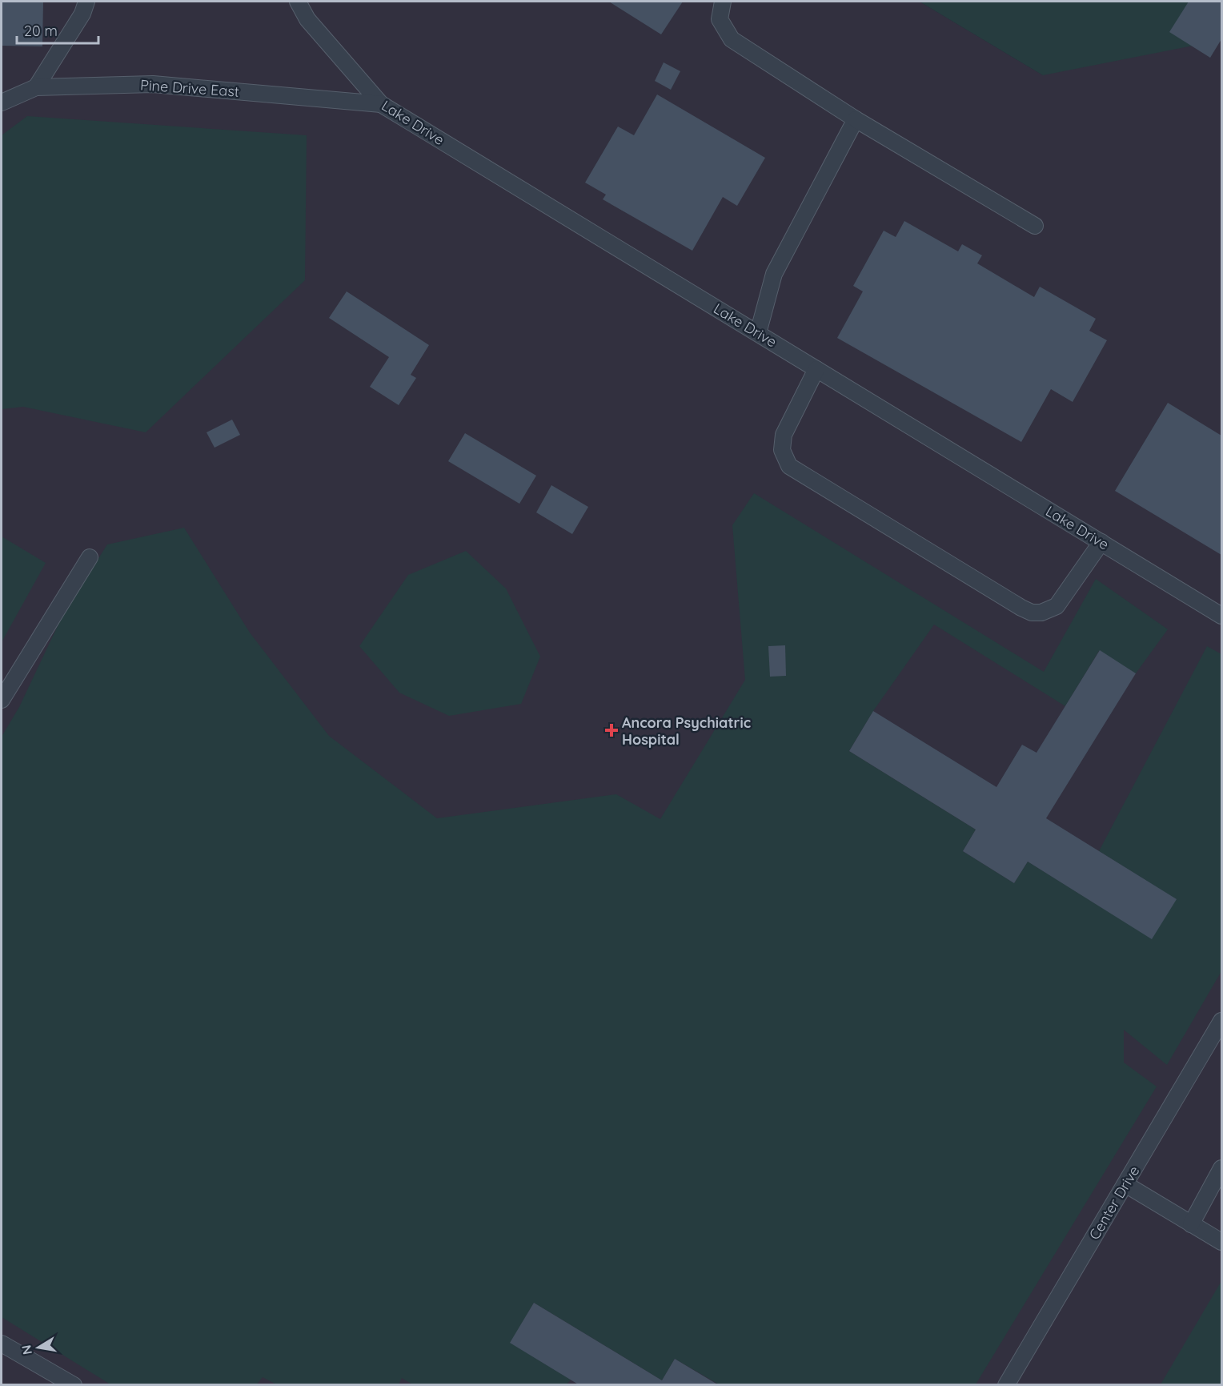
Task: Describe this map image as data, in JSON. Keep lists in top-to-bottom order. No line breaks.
{"streets":{"lane":["Pine Drive East","Lake Drive","Center Drive"]},"crossings":[["Pine Drive East","Lake Drive"]],"places":{"health":["Ancora Psychiatric Hospital"]},"scale_bar":"20 m","north":"left"}
